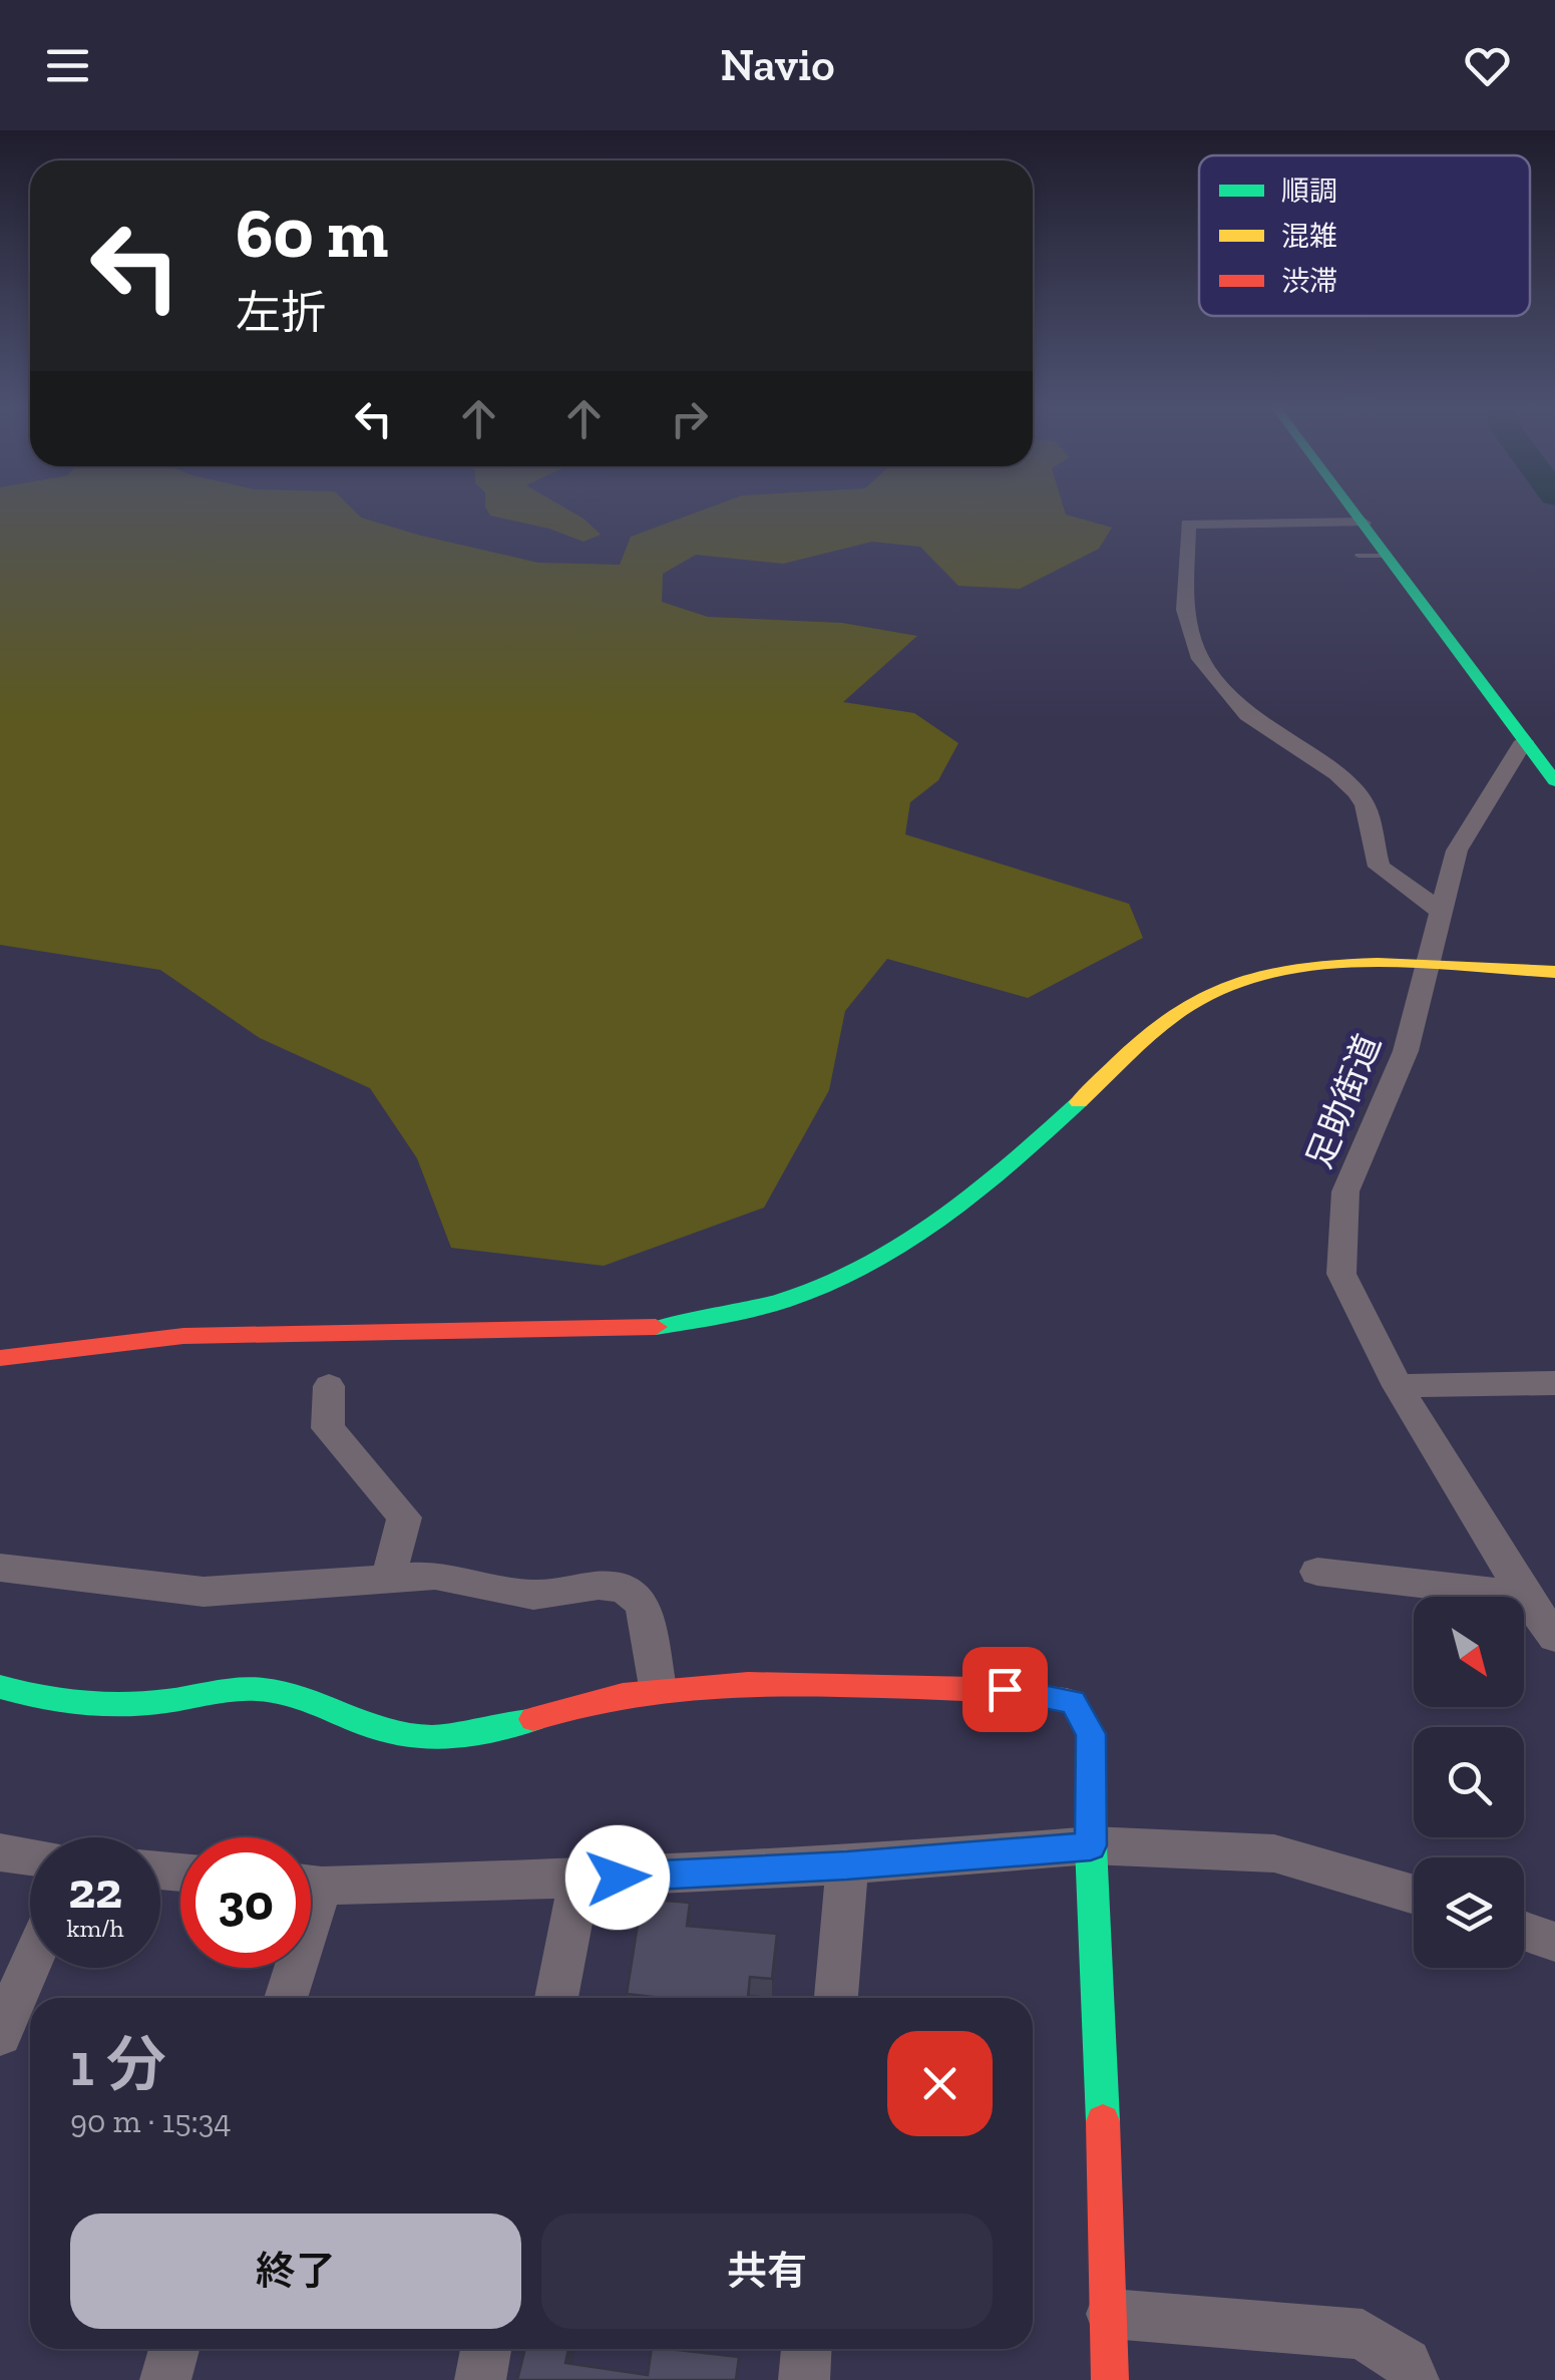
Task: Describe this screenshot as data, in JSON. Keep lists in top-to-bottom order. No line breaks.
{"streets":{"street":["足助街道"]},"legend":["順調","混雑","渋滞"],"north":"bottom right","page":{"header":"Navio","turn":["60 m","左折"],"speed":"22 km/h","limit":"30","heading":["1 分","90 m · 15:34"],"buttons":["終了","共有"]}}
